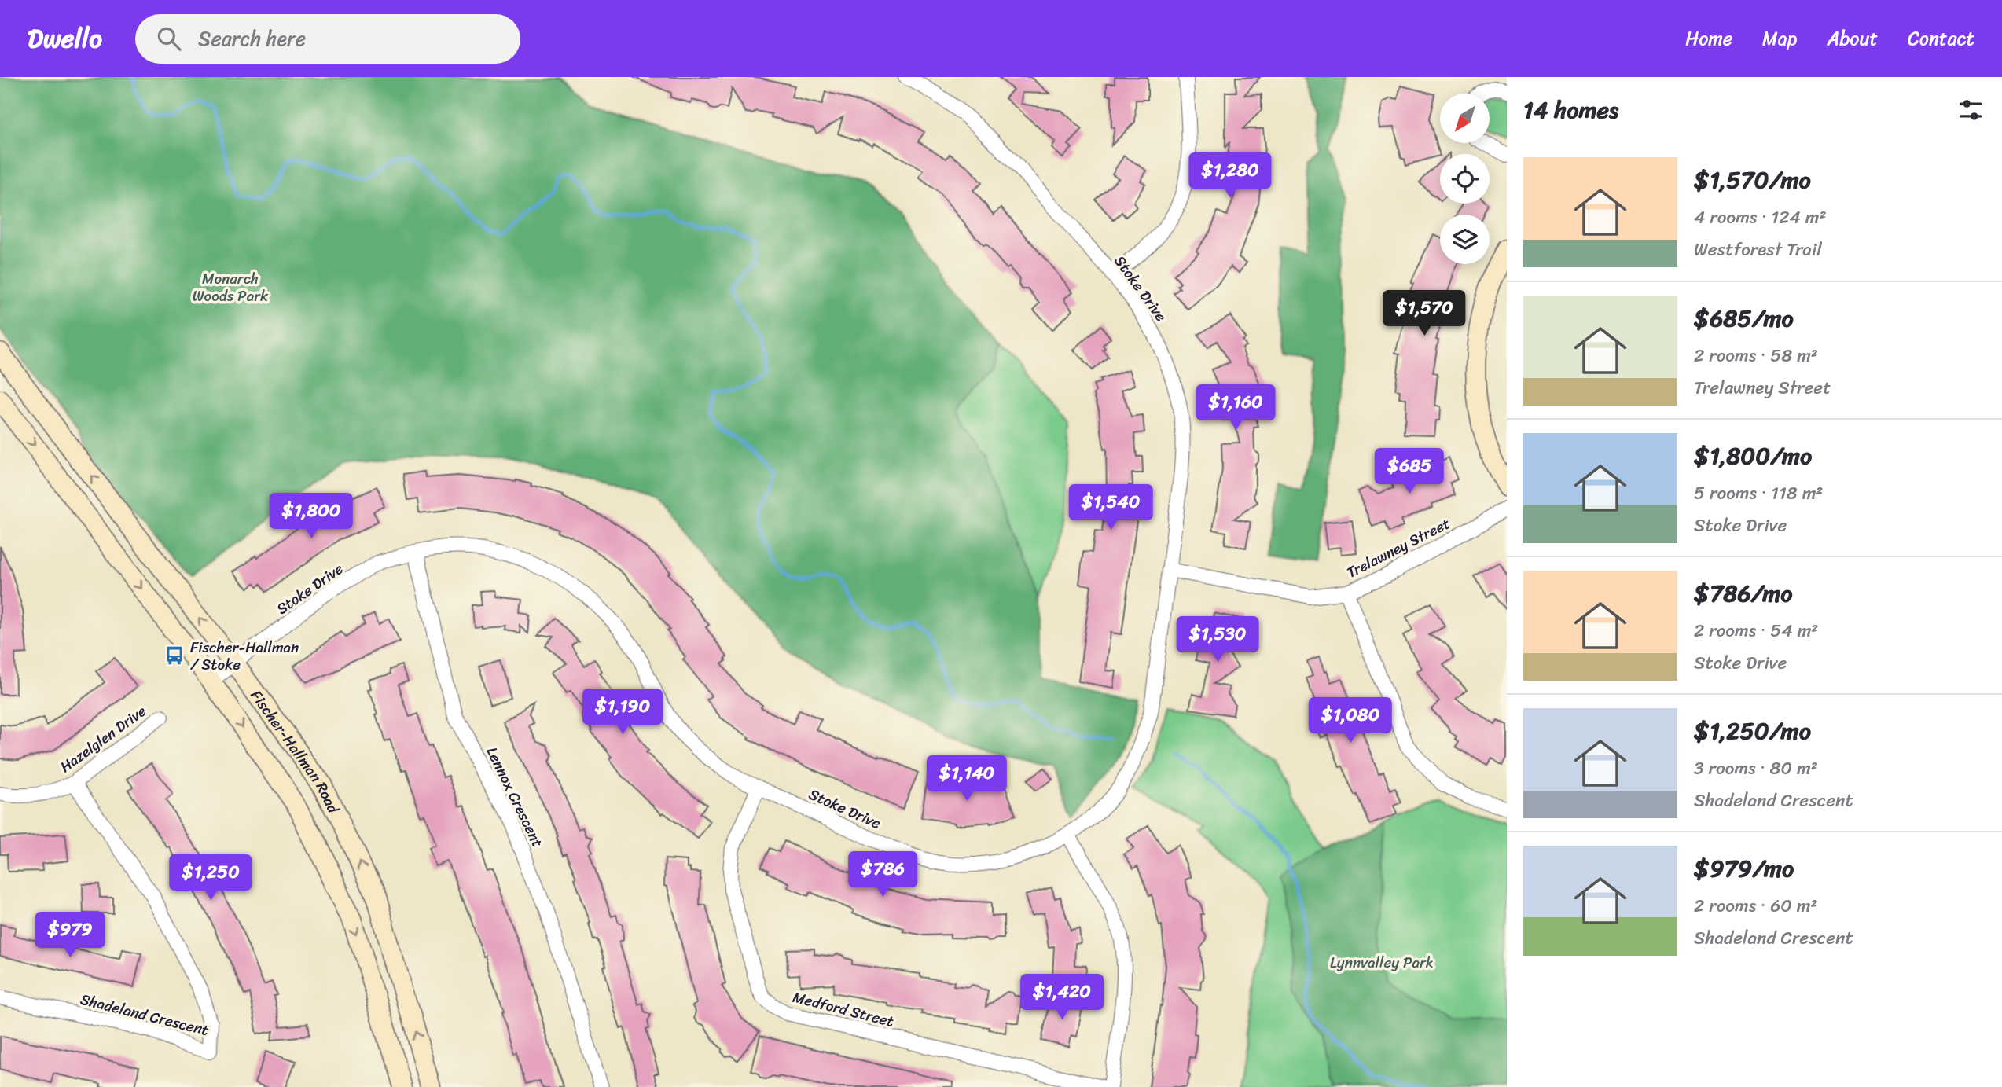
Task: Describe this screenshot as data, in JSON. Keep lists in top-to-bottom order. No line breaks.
{"streets":{"main road":["Fischer-Hallman Road"],"street":["Stoke Drive","Trelawney Street","Hazelglen Drive","Lennox Crescent","Medford Street","Shadeland Crescent"]},"crossings":[["Stoke Drive","Trelawney Street"],["Stoke Drive","Fischer-Hallman Road"],["Stoke Drive","Lennox Crescent"],["Stoke Drive","Medford Street"],["Hazelglen Drive","Shadeland Crescent"]],"parks":["Monarch Woods Park","Lynnvalley Park"],"places":{"bus stop":["Fischer-Hallman / Stoke"]},"north":"bottom left","page":{"header":"Dwello","search":"Search here","nav":["Home","Map","About","Contact"],"heading":"14 homes","list":[{"name":"$1,570/mo","note":"4 rooms · 124 m² · Westforest Trail"},{"name":"$685/mo","note":"2 rooms · 58 m² · Trelawney Street"},{"name":"$1,800/mo","note":"5 rooms · 118 m² · Stoke Drive"},{"name":"$786/mo","note":"2 rooms · 54 m² · Stoke Drive"},{"name":"$1,250/mo","note":"3 rooms · 80 m² · Shadeland Crescent"},{"name":"$979/mo","note":"2 rooms · 60 m² · Shadeland Crescent"}],"price":["$1,280","$1,570","$1,160","$685","$1,540","$1,800","$1,530","$1,190","$1,080","$1,140","$786","$1,250","$979","$1,420"]}}
